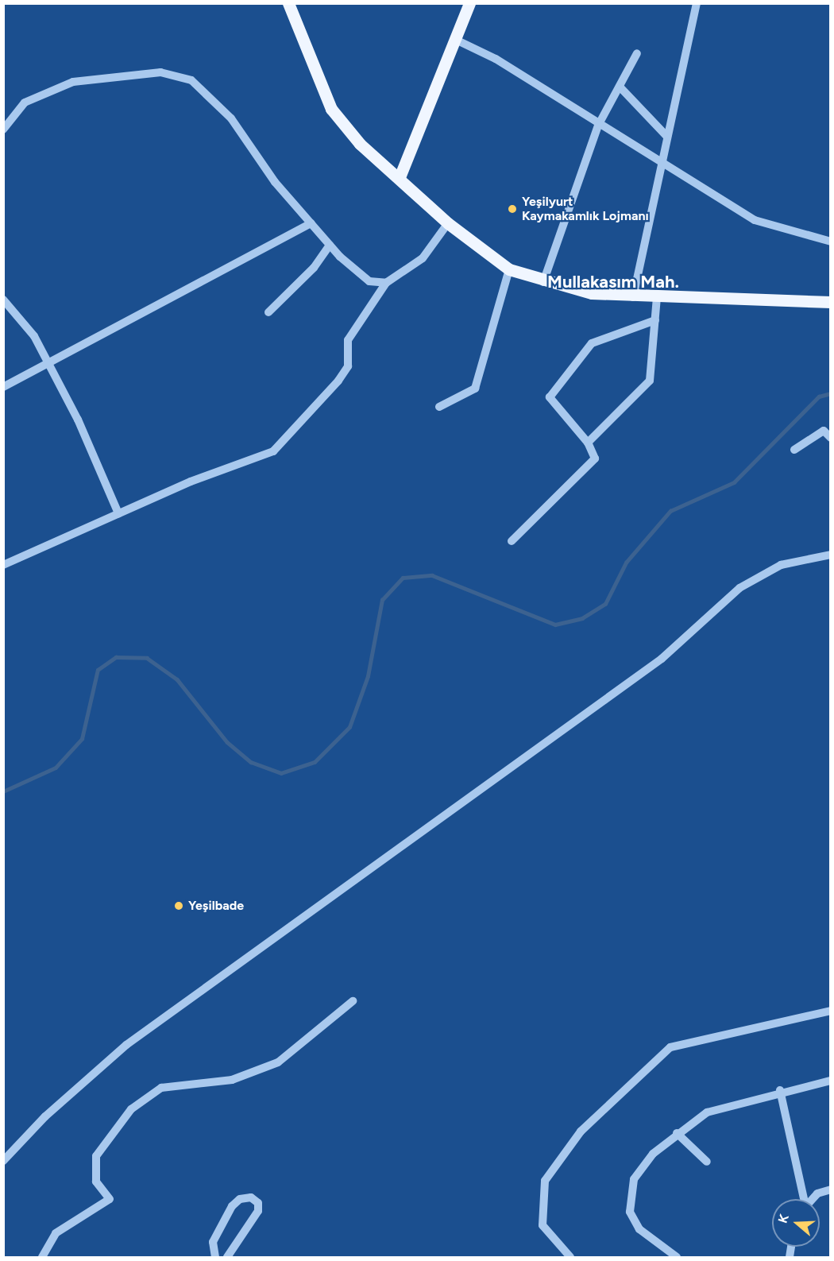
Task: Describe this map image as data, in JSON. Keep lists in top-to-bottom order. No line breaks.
{"districts":["Mullakasım Mah."],"places":["Yeşilyurt Kaymakamlık Lojmanı","Yeşilbade"],"north":"left"}
